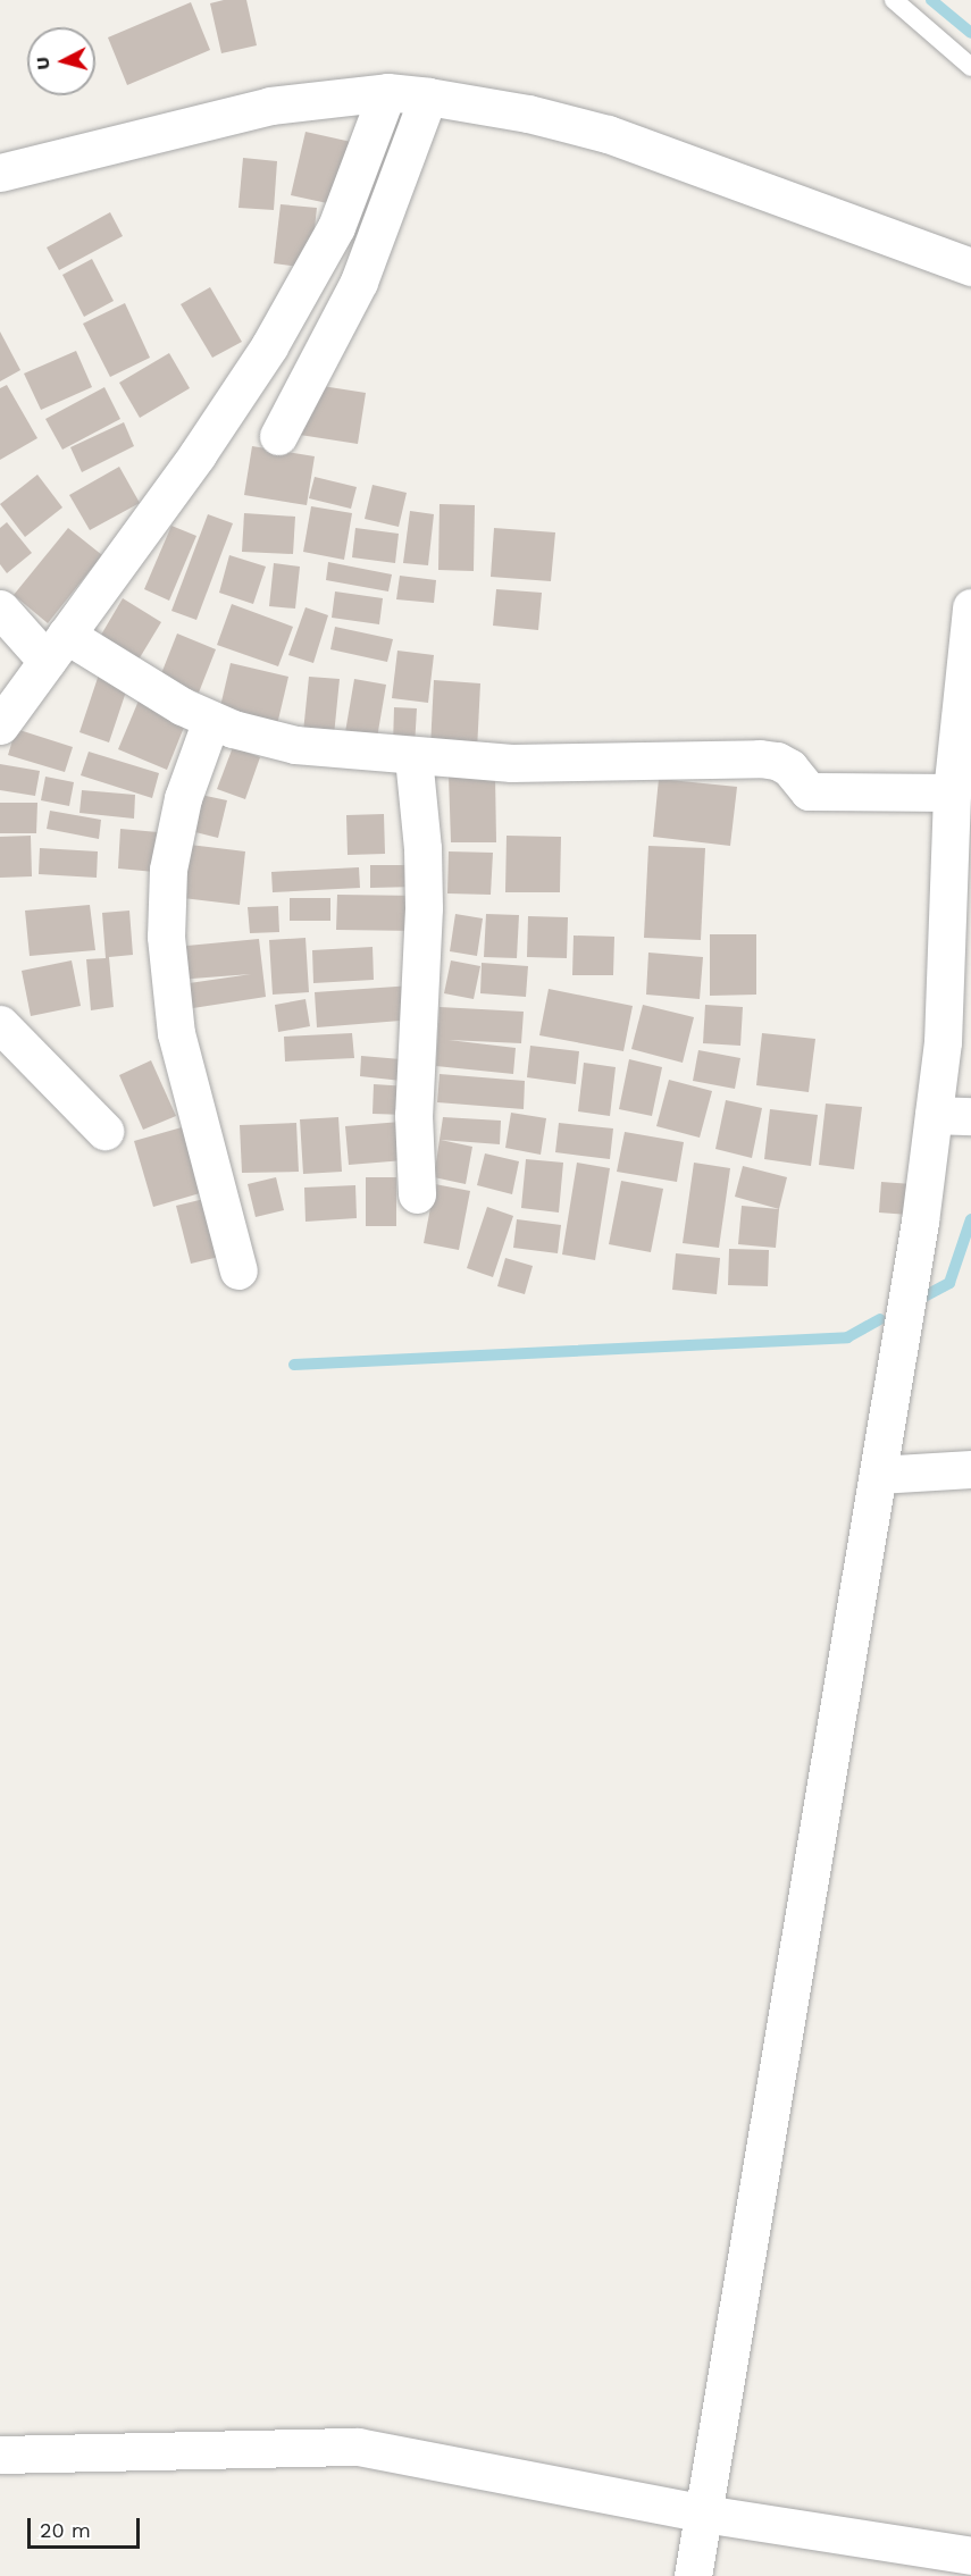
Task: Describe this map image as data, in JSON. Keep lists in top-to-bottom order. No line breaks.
{"scale_bar":"20 m","north":"left"}
